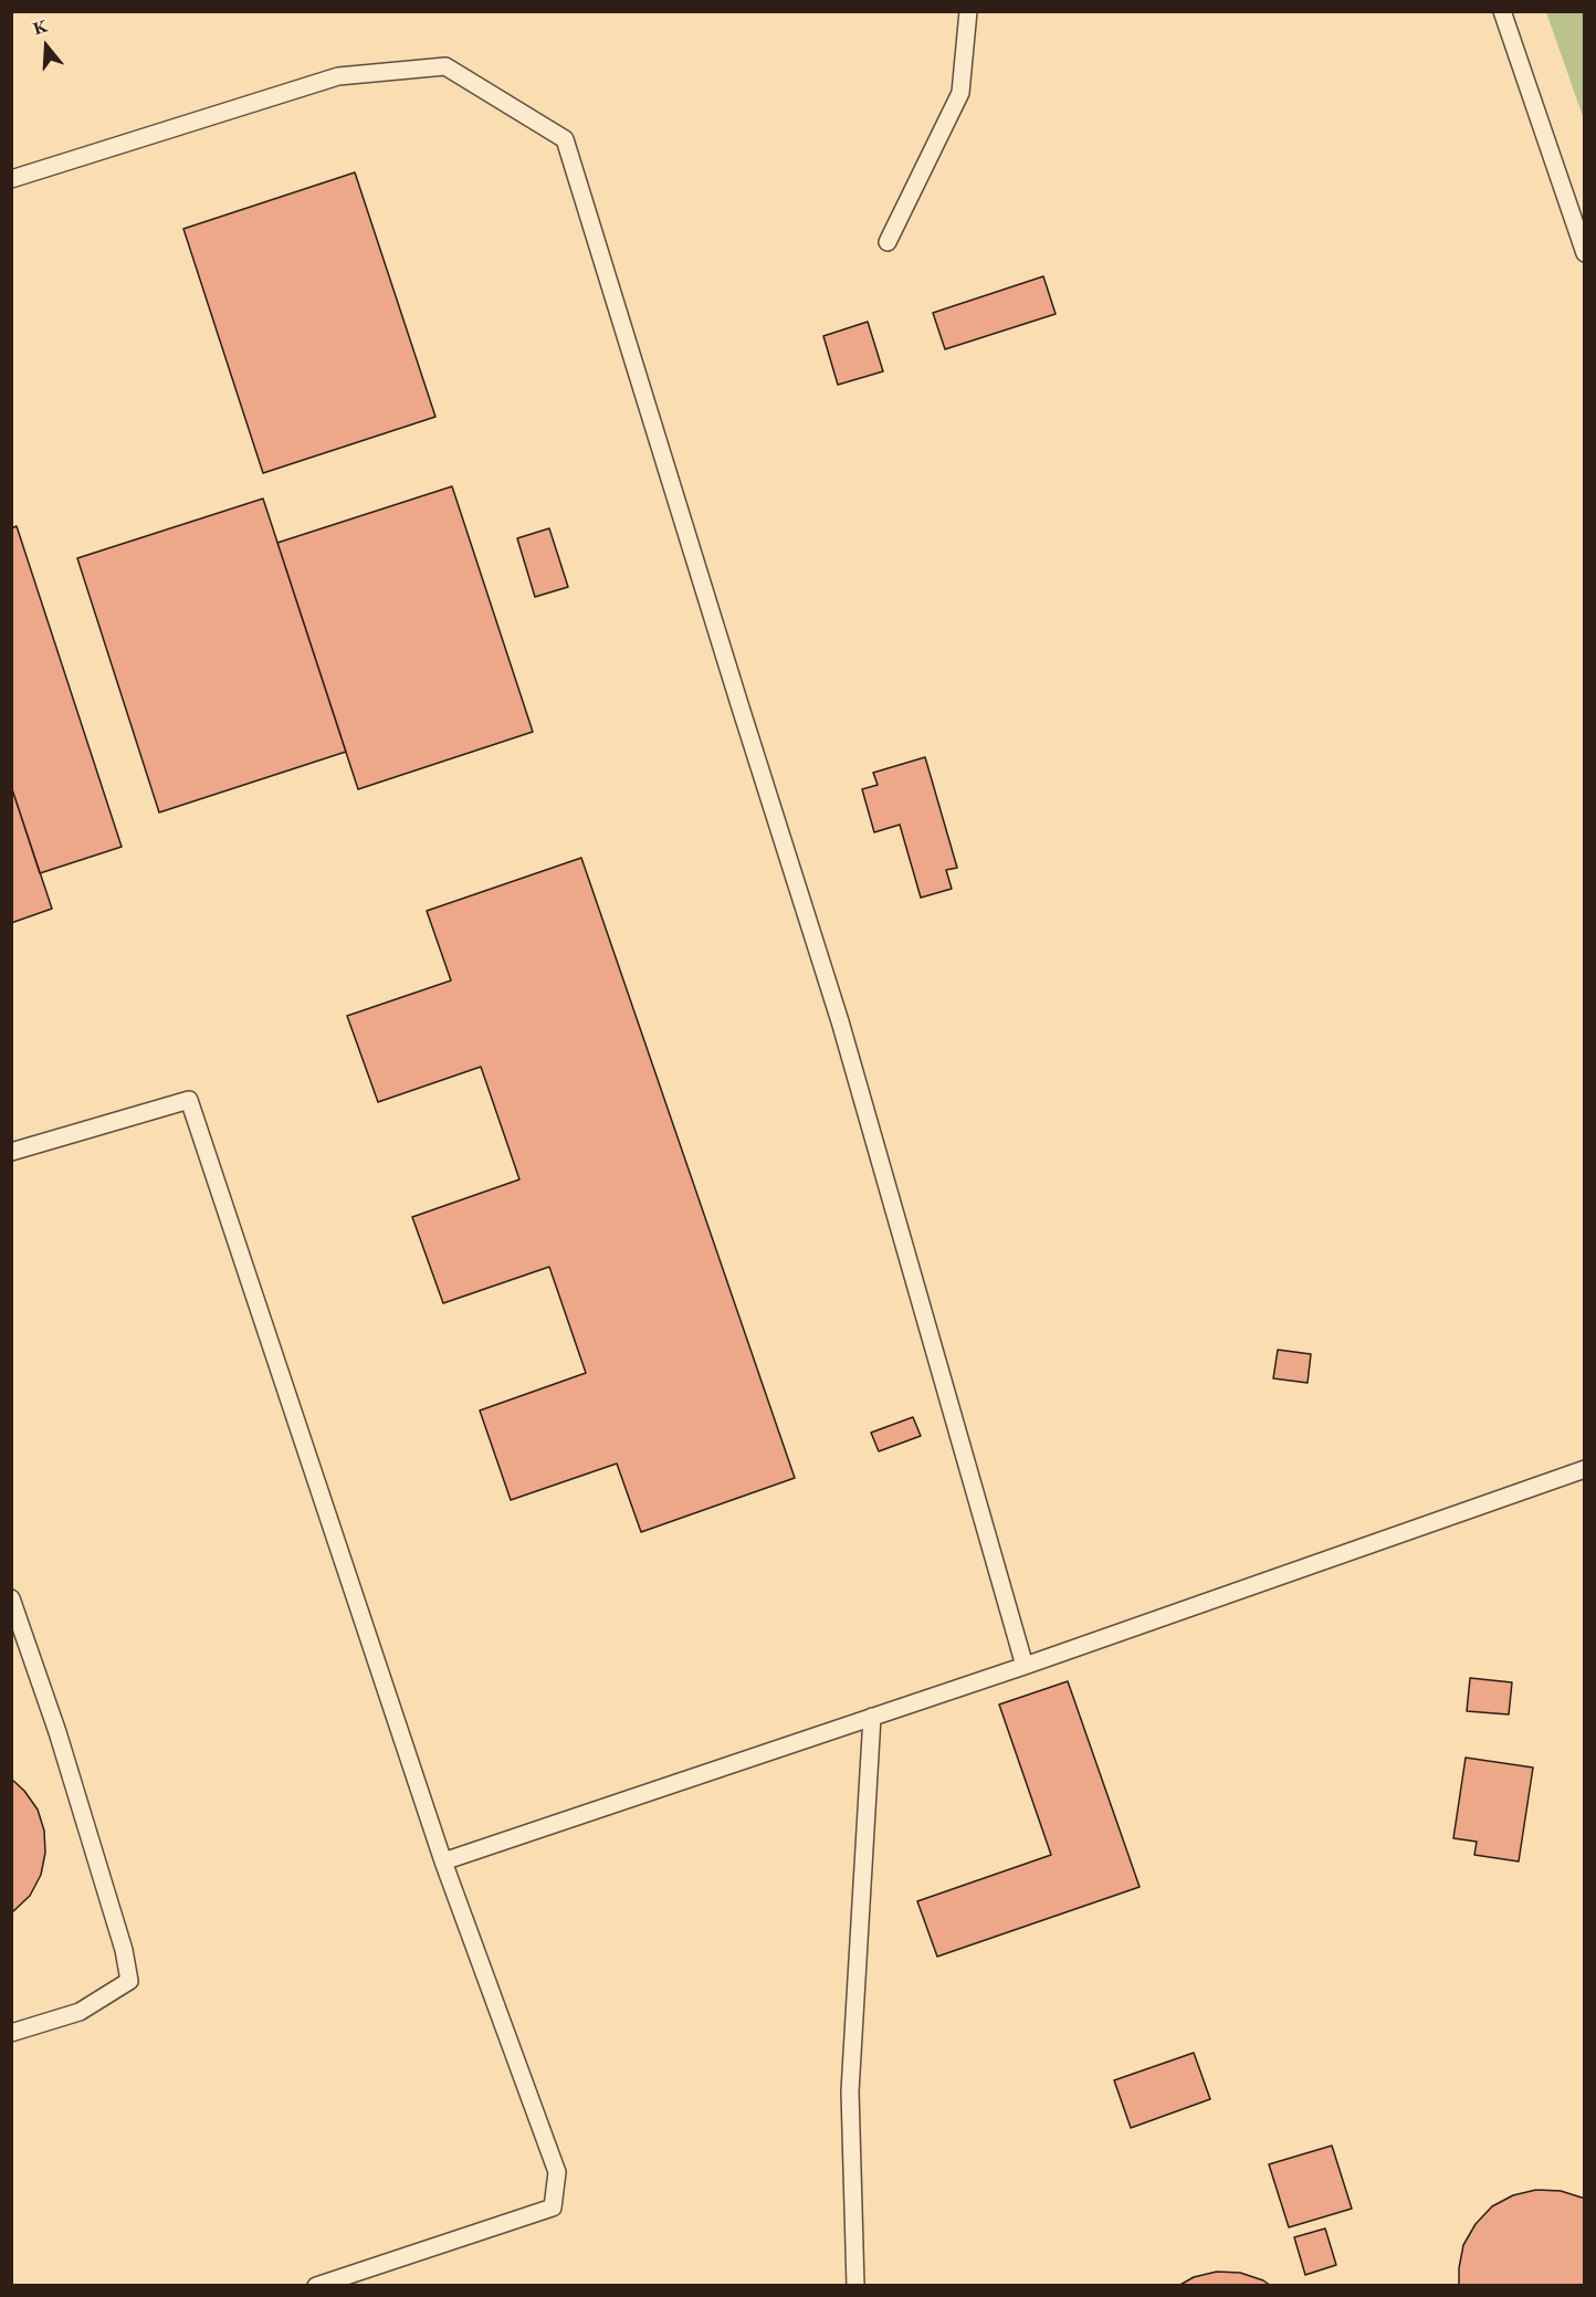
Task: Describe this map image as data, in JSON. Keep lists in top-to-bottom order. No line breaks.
{"north":"top"}
